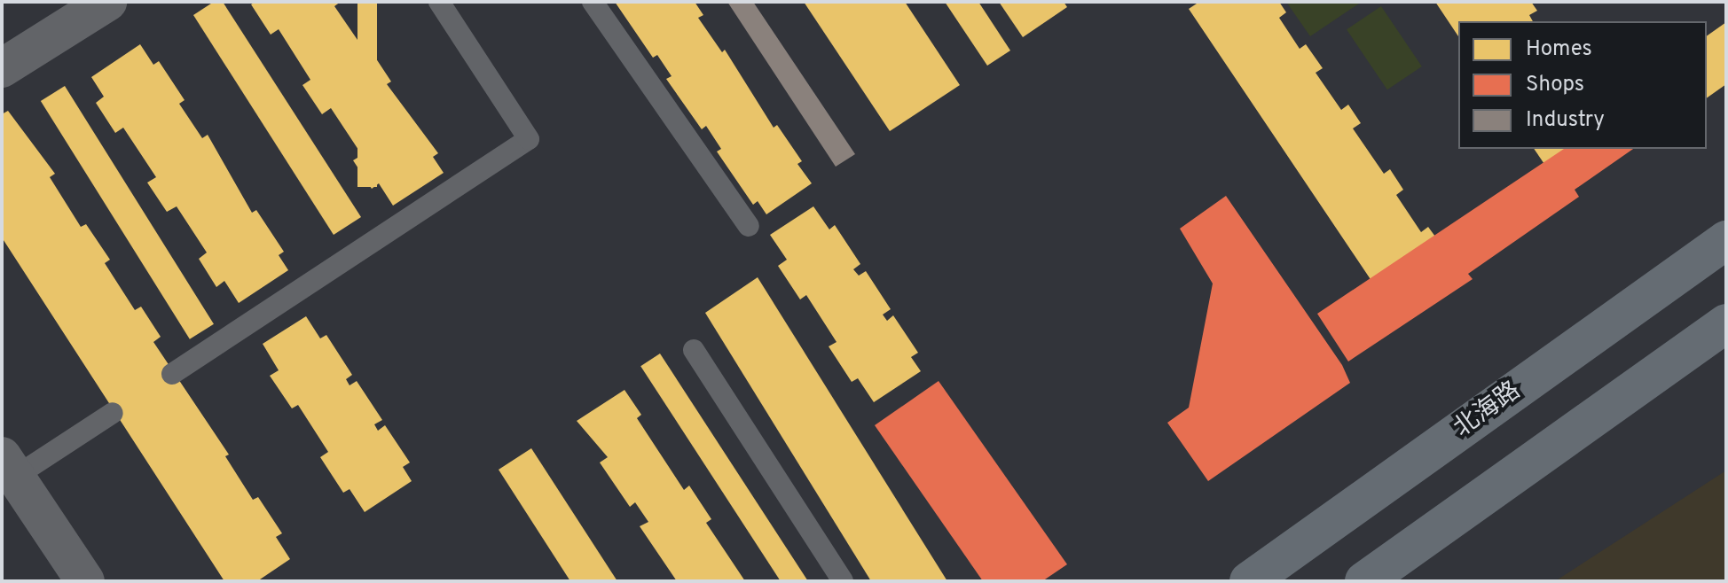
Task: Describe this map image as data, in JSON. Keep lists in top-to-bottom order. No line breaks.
{"streets":{"main road":["北海路"]},"legend":["Homes","Shops","Industry"]}
